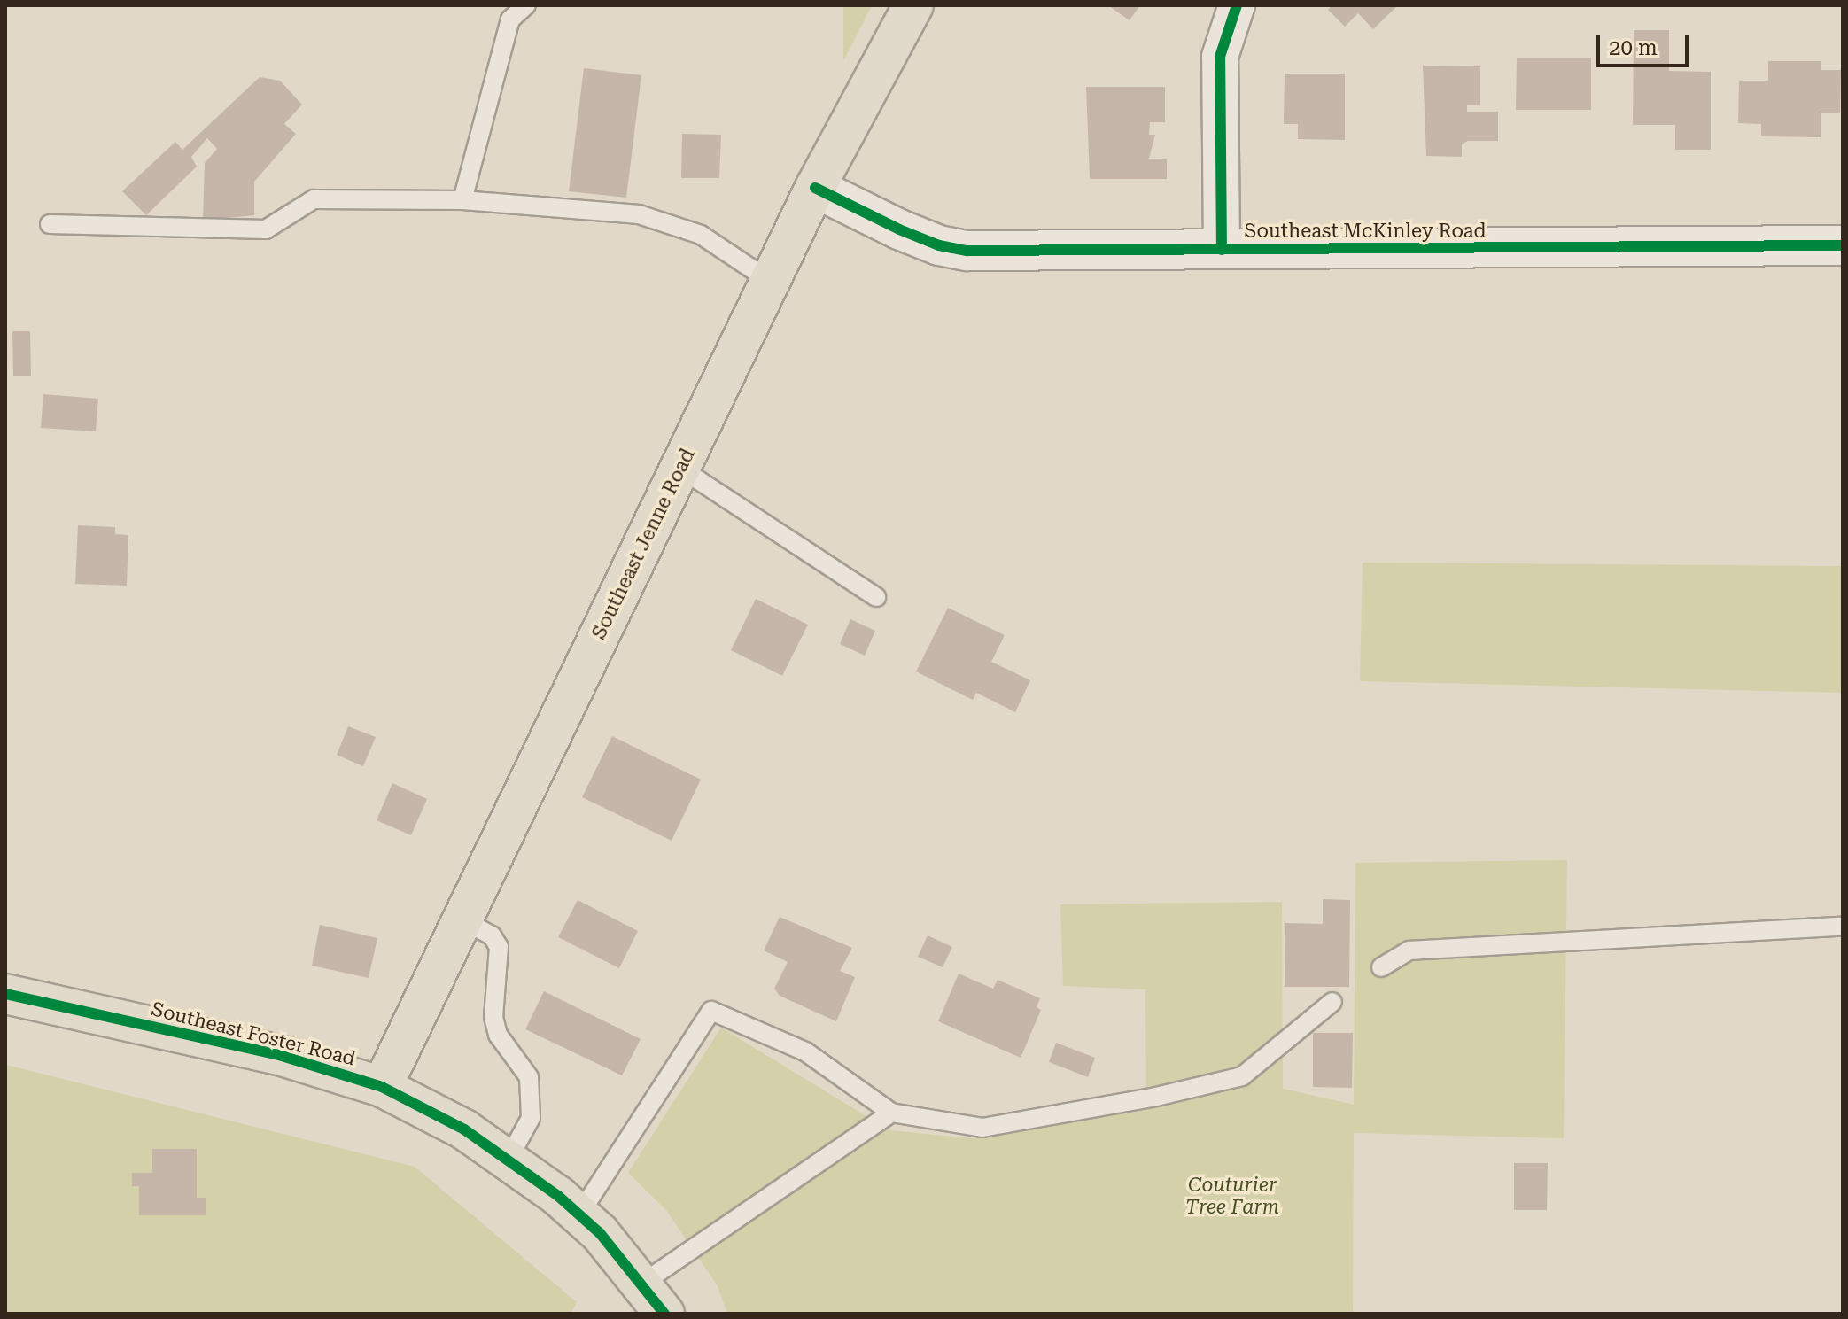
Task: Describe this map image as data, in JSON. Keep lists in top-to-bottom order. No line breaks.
{"streets":{"main road":["Southeast Jenne Road","Southeast Foster Road"],"street":["Southeast McKinley Road"]},"crossings":[["Southeast McKinley Road","Southeast Jenne Road"],["Southeast Jenne Road","Southeast Foster Road"]],"parks":["Couturier Tree Farm"],"scale_bar":"20 m"}
